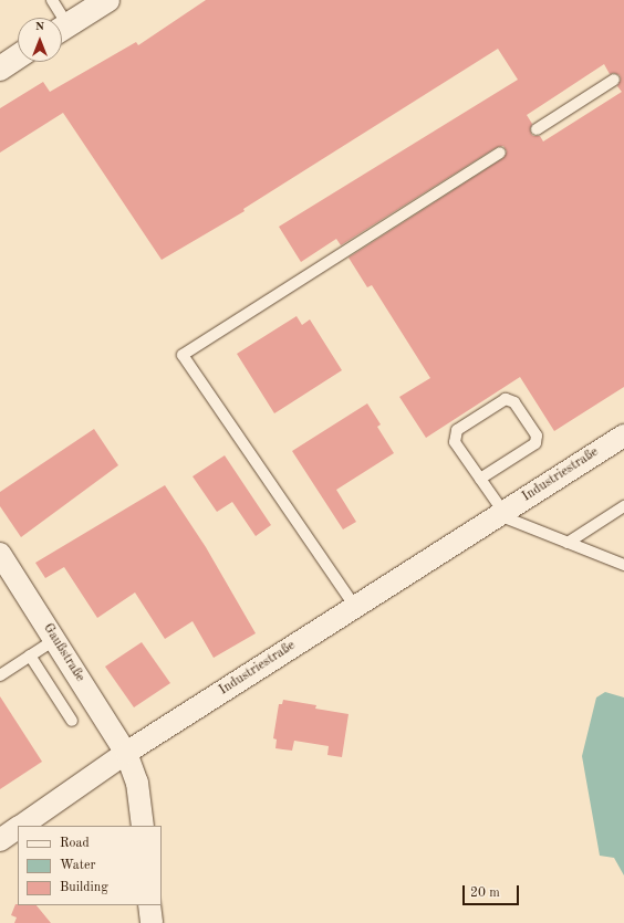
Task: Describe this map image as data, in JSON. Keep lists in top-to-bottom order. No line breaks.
{"streets":{"street":["Industriestraße","Gaußstraße"]},"crossings":[["Industriestraße","Gaußstraße"]],"legend":["Road","Water","Building"],"scale_bar":"20 m","north":"top"}
